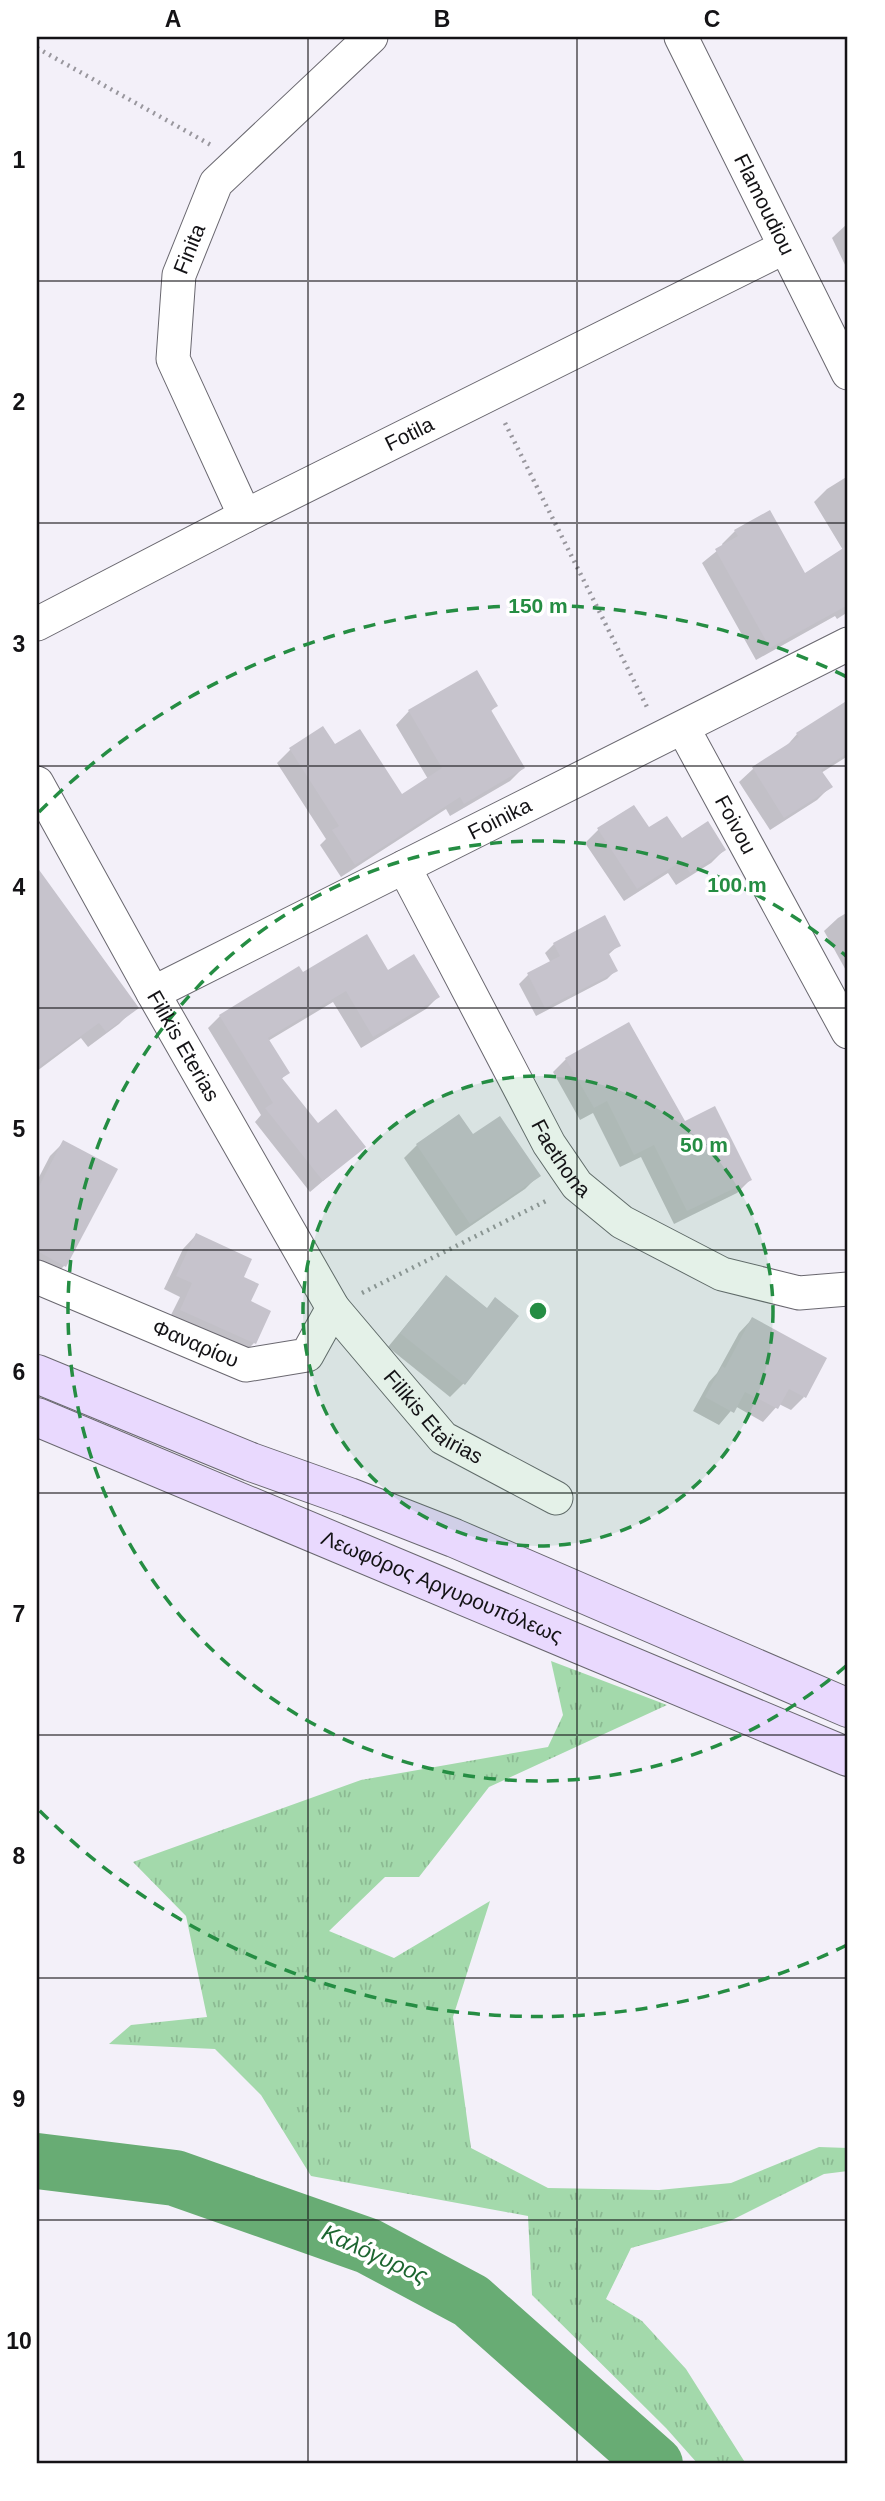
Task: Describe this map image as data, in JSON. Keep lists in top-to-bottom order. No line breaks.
{"streets":{"main road":["Λεωφόρος Αργυρουπόλεως"],"street":["Flamoudiou","Finita","Fotila","Foinika","Foivou","Filikis Eterias","Faethona","Φαναρίου","Filikis Etairias"]},"crossings":[["Flamoudiou","Fotila"],["Finita","Fotila"],["Foinika","Foivou"],["Foinika","Filikis Eterias"],["Foinika","Faethona"],["Filikis Eterias","Φαναρίου"],["Filikis Eterias","Filikis Etairias"],["Φαναρίου","Filikis Etairias"]],"water":["Καλόγυρος"],"grid":{"columns":["A","B","C"],"rows":["1","2","3","4","5","6","7","8","9","10"]},"rings":["150 m","100 m","50 m"]}
